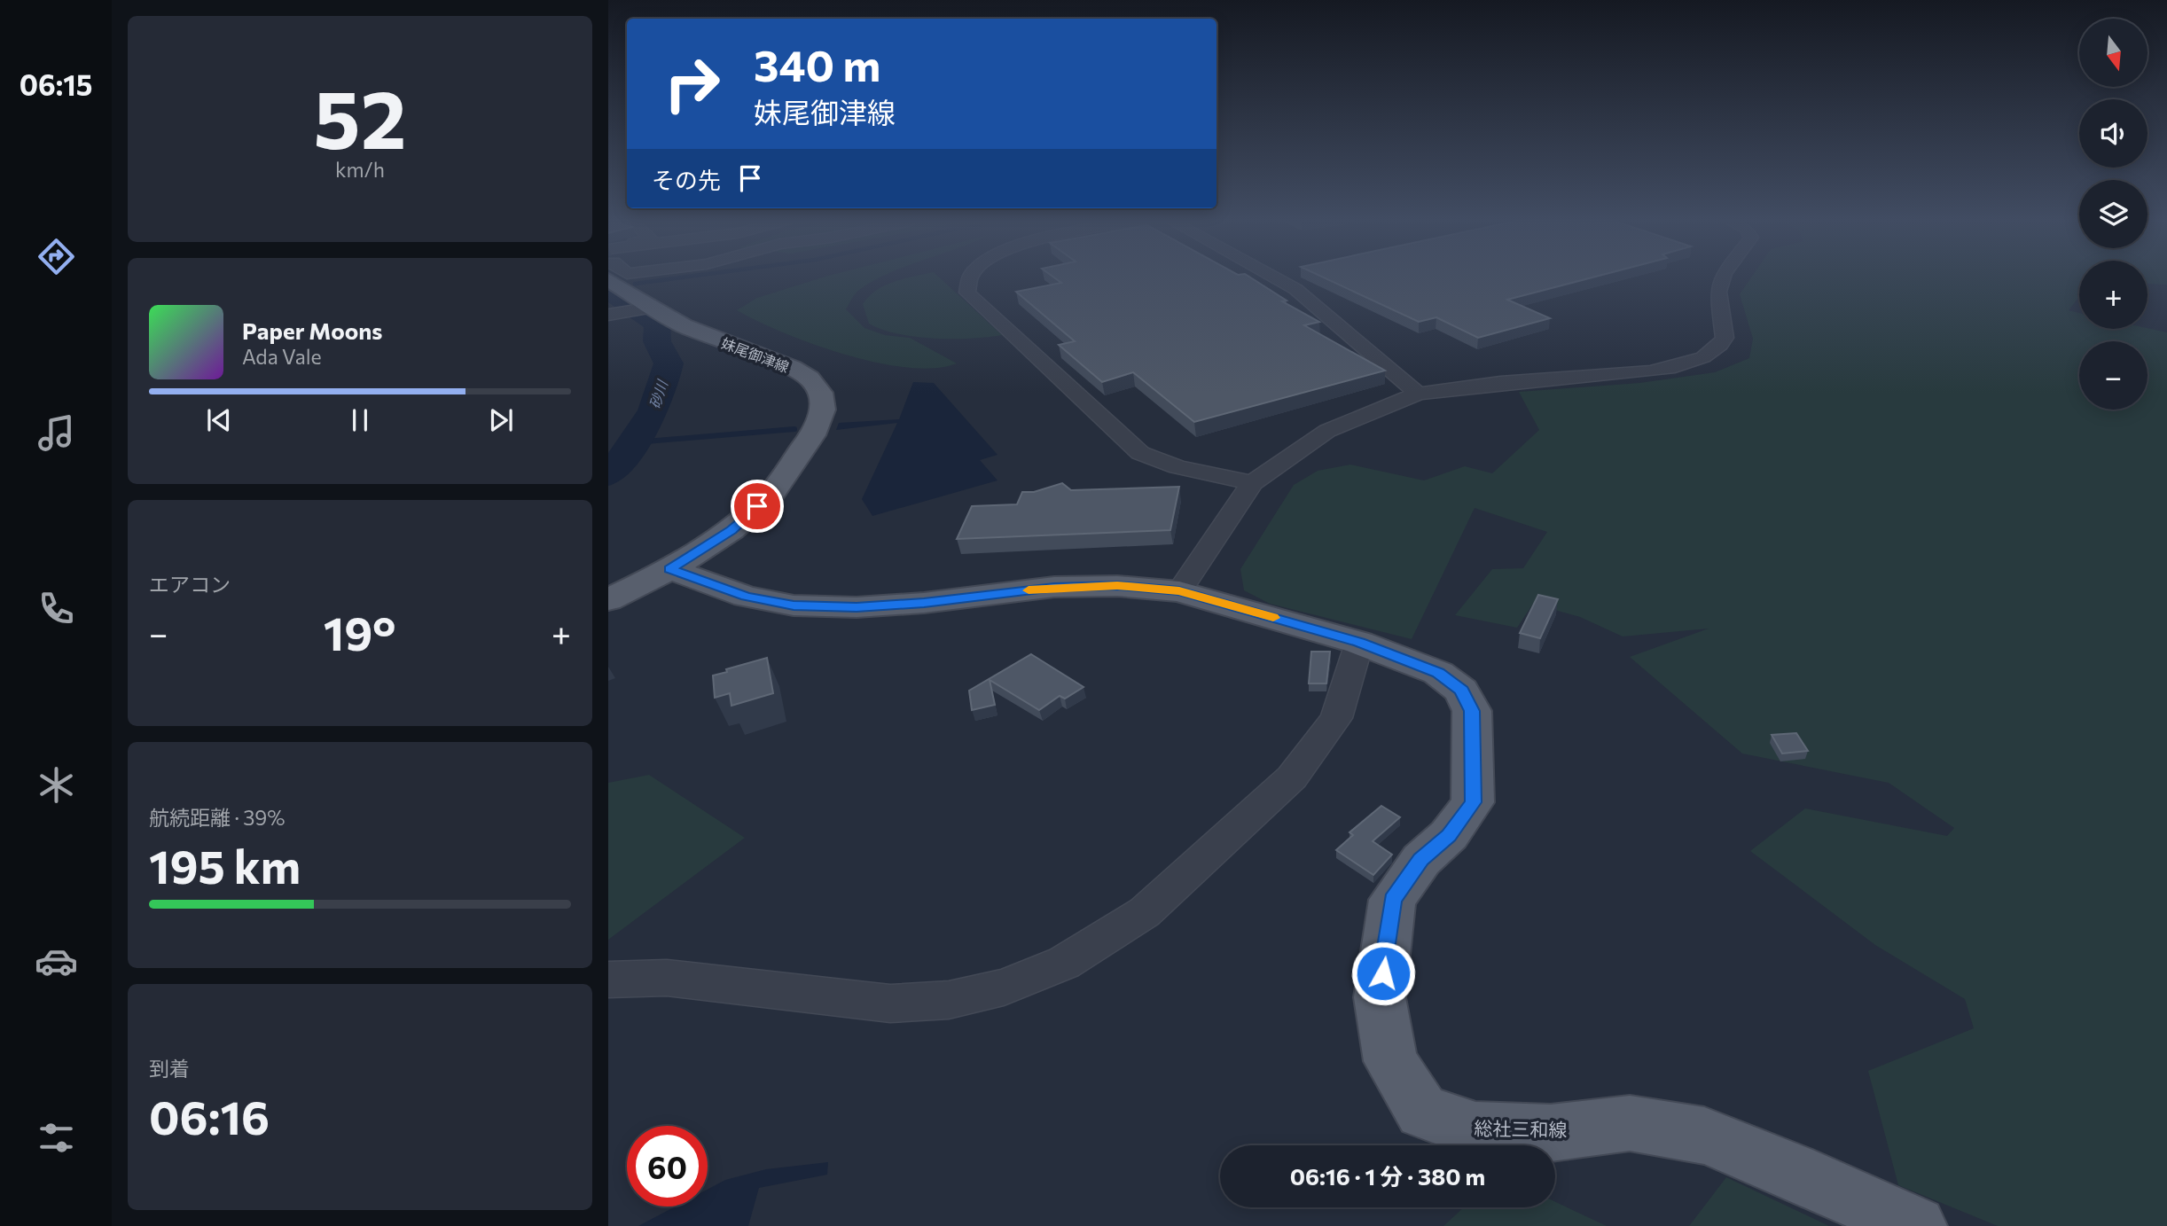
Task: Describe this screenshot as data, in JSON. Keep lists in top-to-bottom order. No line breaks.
{"streets":{"main road":["妹尾御津線","総社三和線"]},"crossings":[["妹尾御津線","総社三和線"]],"water":["砂川"],"north":"bottom","page":{"tabs":"06:15","tile":[["52","km/h"],"エアコン",["航続距離 · 39%","195 km"],["到着","06:16"]],"map_buttons":["+","−"],"turn":["340 m","妹尾御津線"],"then":"その先","song":["Paper Moons","Ada Vale"],"heat":["−","19°","+"],"limit":"60","trip":"06:16 · 1 分 · 380 m"}}
